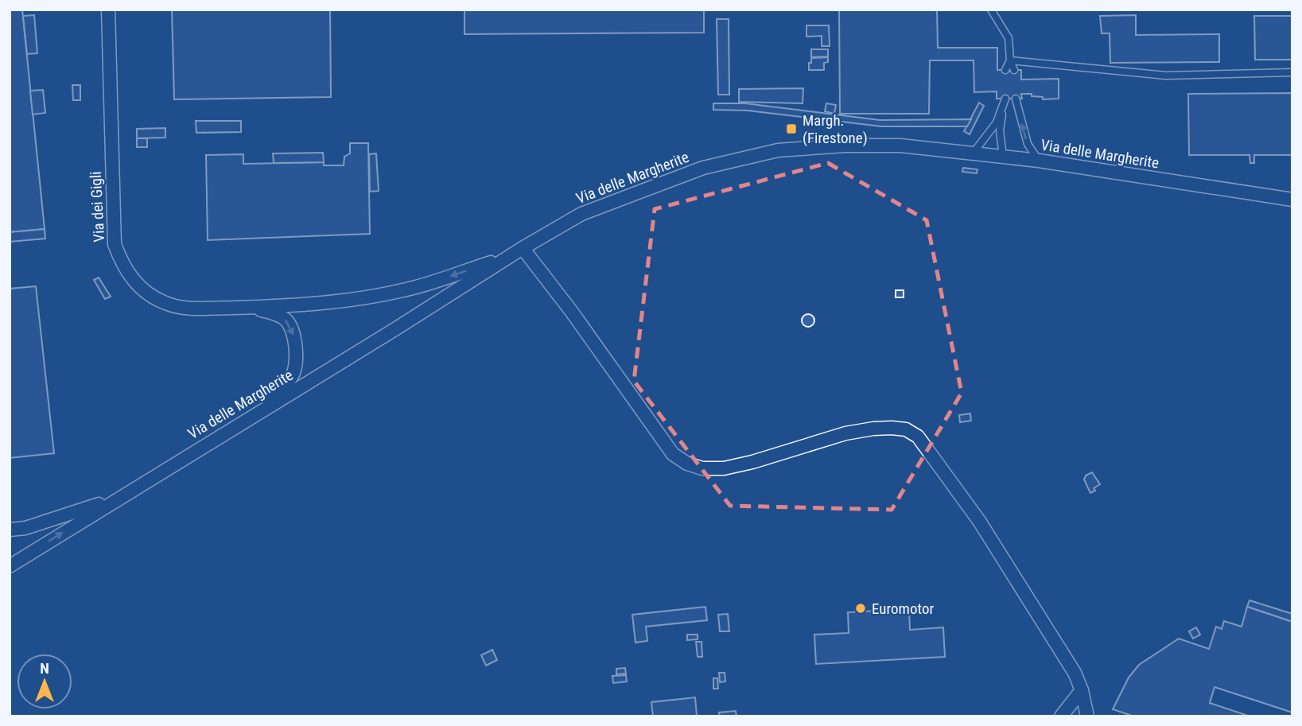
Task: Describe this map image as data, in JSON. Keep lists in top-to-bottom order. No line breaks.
{"streets":{"street":["Via delle Margherite","Via dei Gigli"]},"crossings":[["Via delle Margherite","Via dei Gigli"]],"places":{"transit":["Margh. (Firestone)"],"other":["Euromotor"]},"north":"top"}
